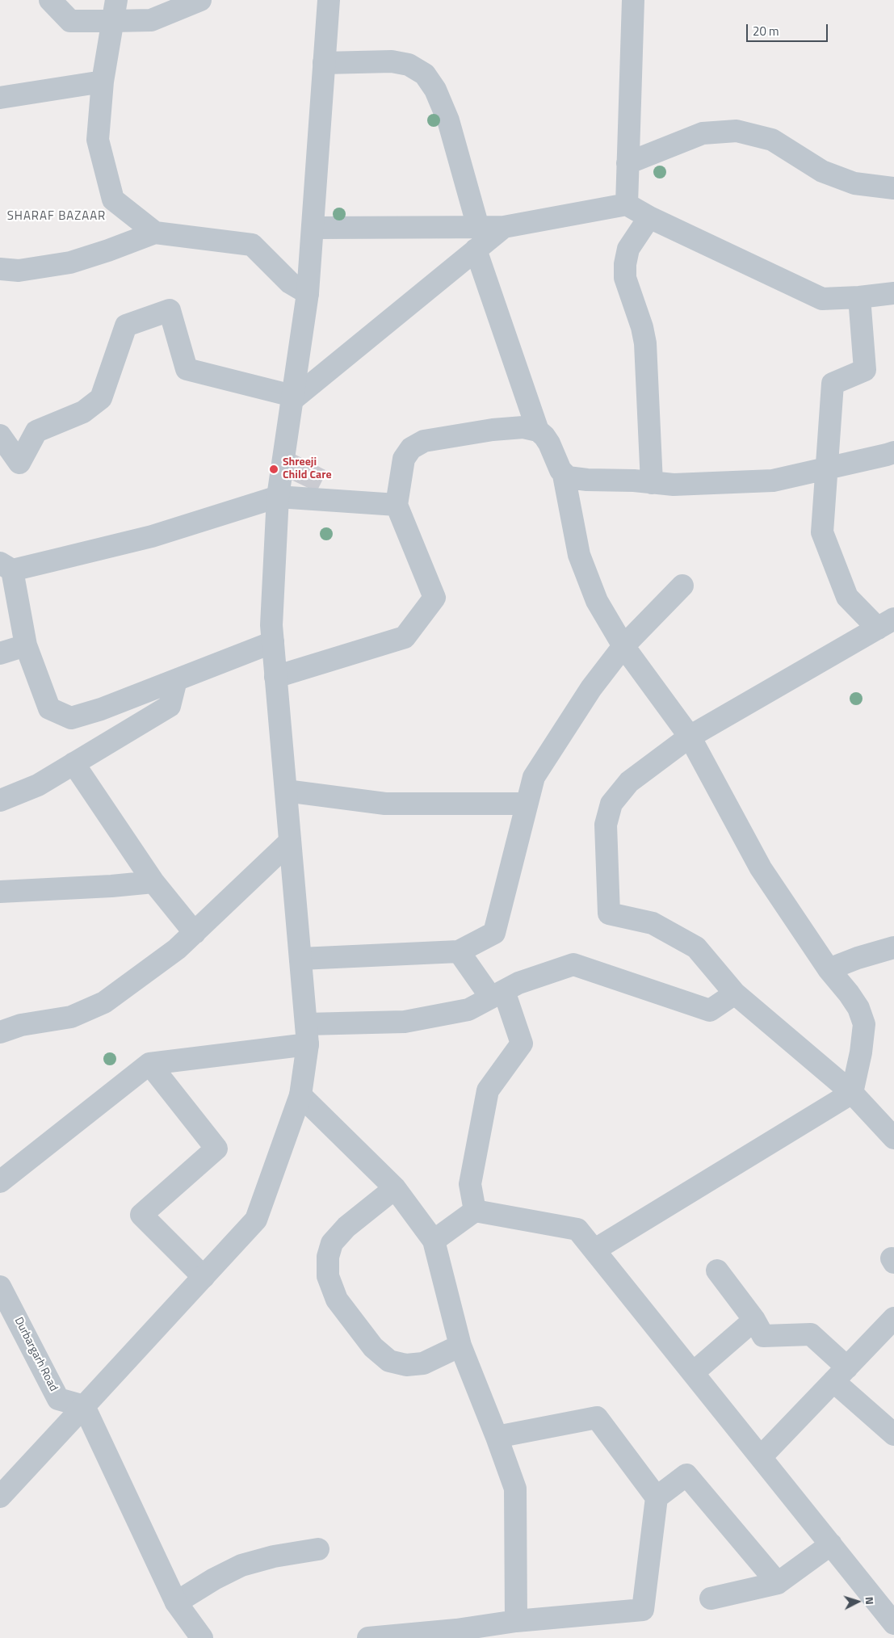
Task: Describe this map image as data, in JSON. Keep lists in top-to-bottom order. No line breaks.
{"streets":{"street":["Durbargarh Road"]},"districts":["SHARAF BAZAAR"],"places":["Shreeji Child Care"],"scale_bar":"20 m","north":"right"}
